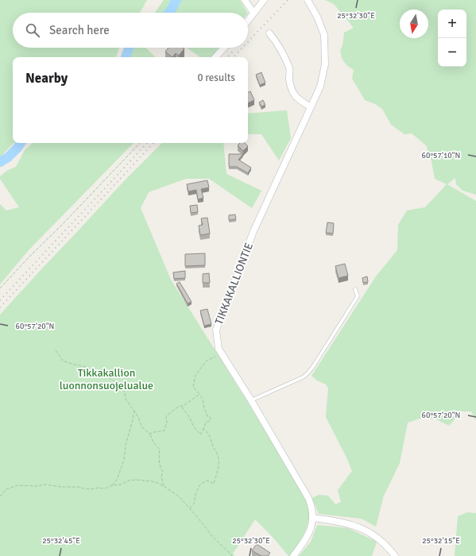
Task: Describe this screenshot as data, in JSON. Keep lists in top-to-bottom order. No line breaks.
{"streets":{"street":["TIKKAKALLIONTIE"]},"parks":["Tikkakallion luonnonsuojelualue"],"north":"bottom","page":{"map_buttons":["+","−"],"search":"Search here","heading":["Nearby","0 results"]},"coordinates":["25°32'30\"E","60°57'10\"N","60°57'20\"N","25°32'45\"E","25°32'15\"E"]}
